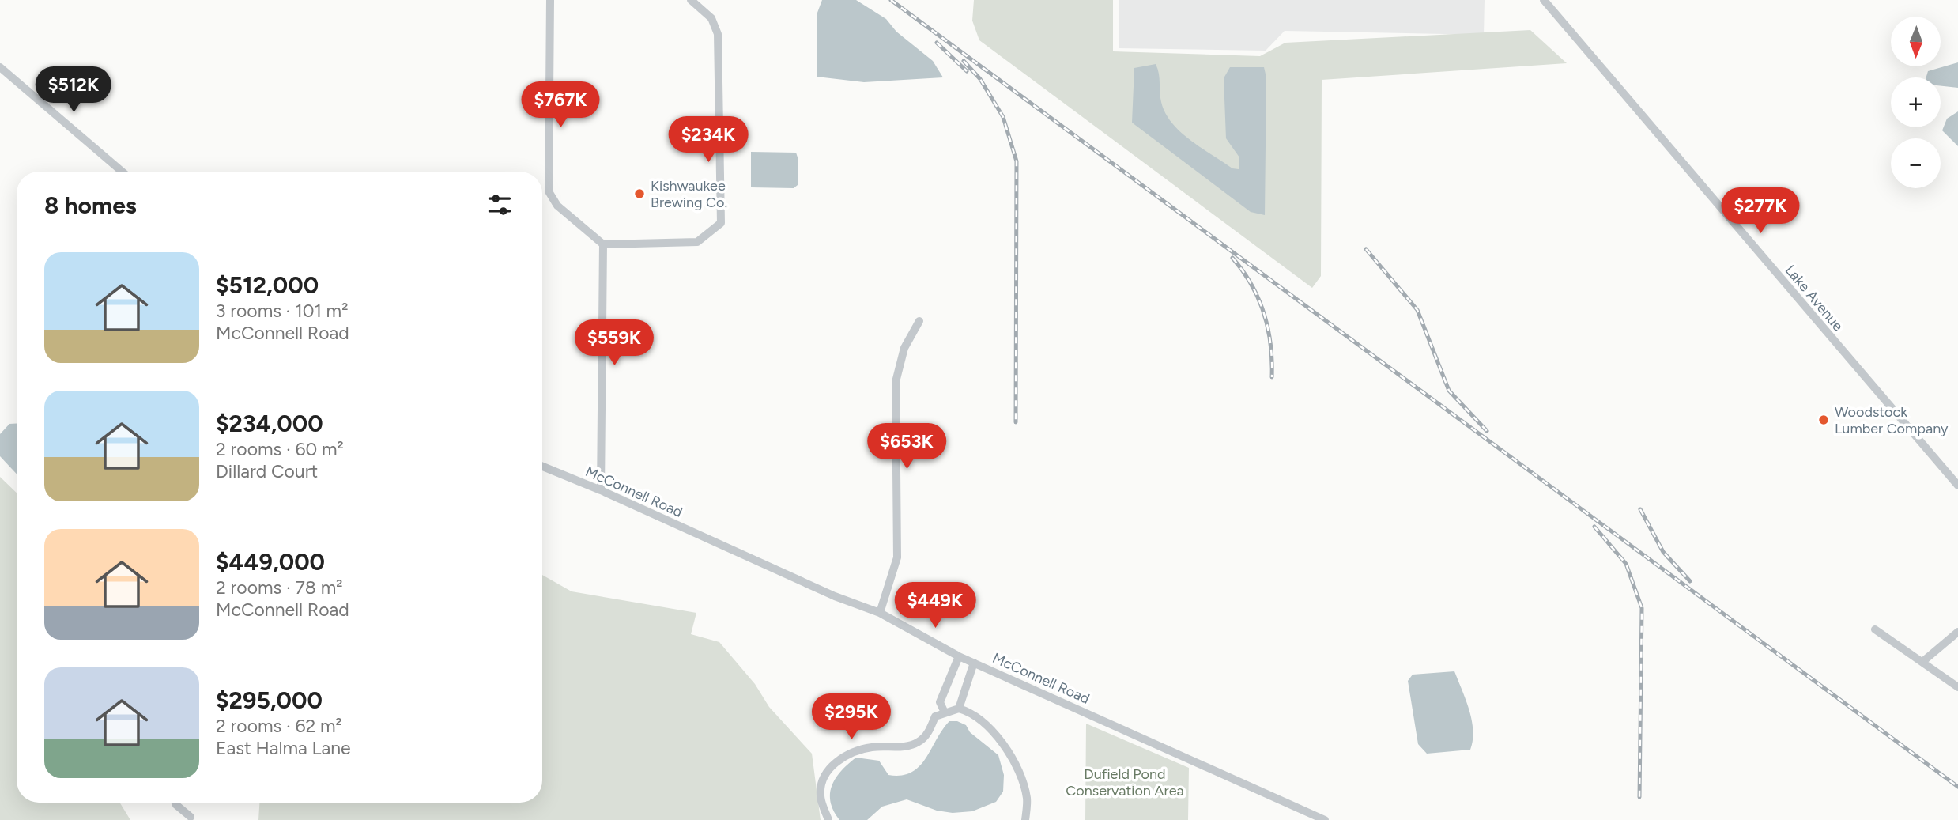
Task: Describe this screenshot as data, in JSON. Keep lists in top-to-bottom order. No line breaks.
{"streets":{"street":["Lake Avenue","McConnell Road"]},"parks":["Dufield Pond Conservation Area"],"places":["Kishwaukee Brewing Co.","Woodstock Lumber Company"],"north":"bottom","page":{"map_buttons":["+","−"],"price":["$512K","$767K","$234K","$277K","$559K","$653K","$449K","$295K"],"heading":"8 homes","list":[{"name":"$512,000","note":"3 rooms · 101 m² · McConnell Road"},{"name":"$234,000","note":"2 rooms · 60 m² · Dillard Court"},{"name":"$449,000","note":"2 rooms · 78 m² · McConnell Road"},{"name":"$295,000","note":"2 rooms · 62 m² · East Halma Lane"}]}}
